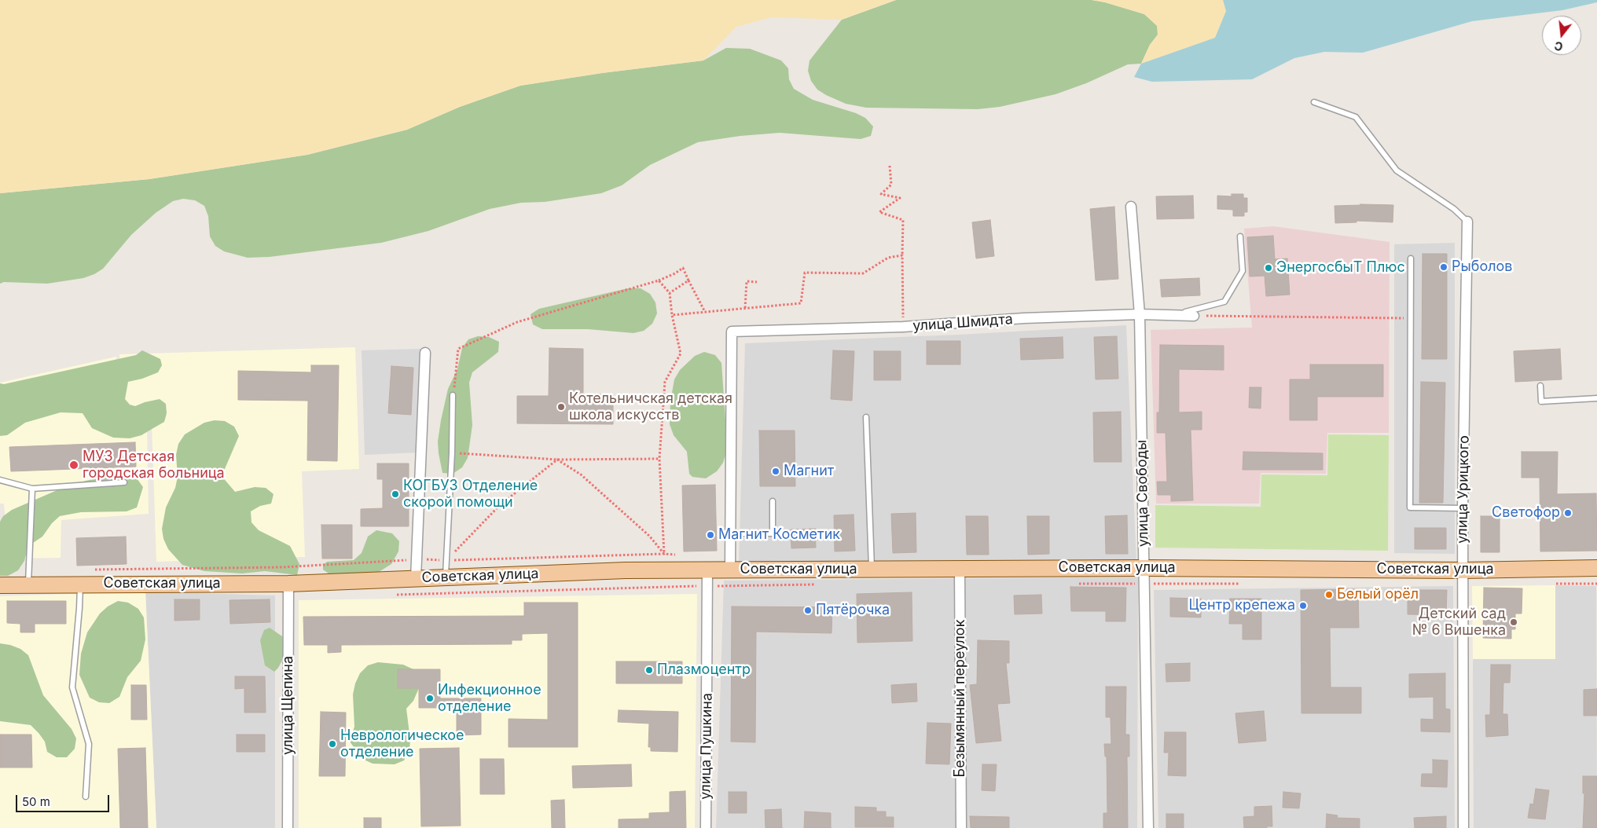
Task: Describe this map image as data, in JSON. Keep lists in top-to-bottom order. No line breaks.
{"streets":{"main road":["Советская улица"],"street":["улица Шмидта","улица Урицкого","улица Свободы","Безымянный переулок","улица Щепина","улица Пушкина"]},"crossings":[["улица Шмидта","улица Свободы"],["улица Урицкого","Советская улица"],["улица Свободы","Советская улица"],["Советская улица","Безымянный переулок"],["Советская улица","улица Щепина"],["Советская улица","улица Пушкина"]],"places":["Рыболов","ЭнергосбыТ Плюс","Котельничская детская школа искусств","МУЗ Детская городская больница","Магнит","КОГБУЗ Отделение скорой помощи","Светофор","Магнит Косметик","Белый орёл","Центр крепежа","Пятёрочка","Детский сад № 6 Вишенка","Плазмоцентр","Инфекционное отделение","Неврологическое отделение"],"scale_bar":"50 m","north":"bottom"}
